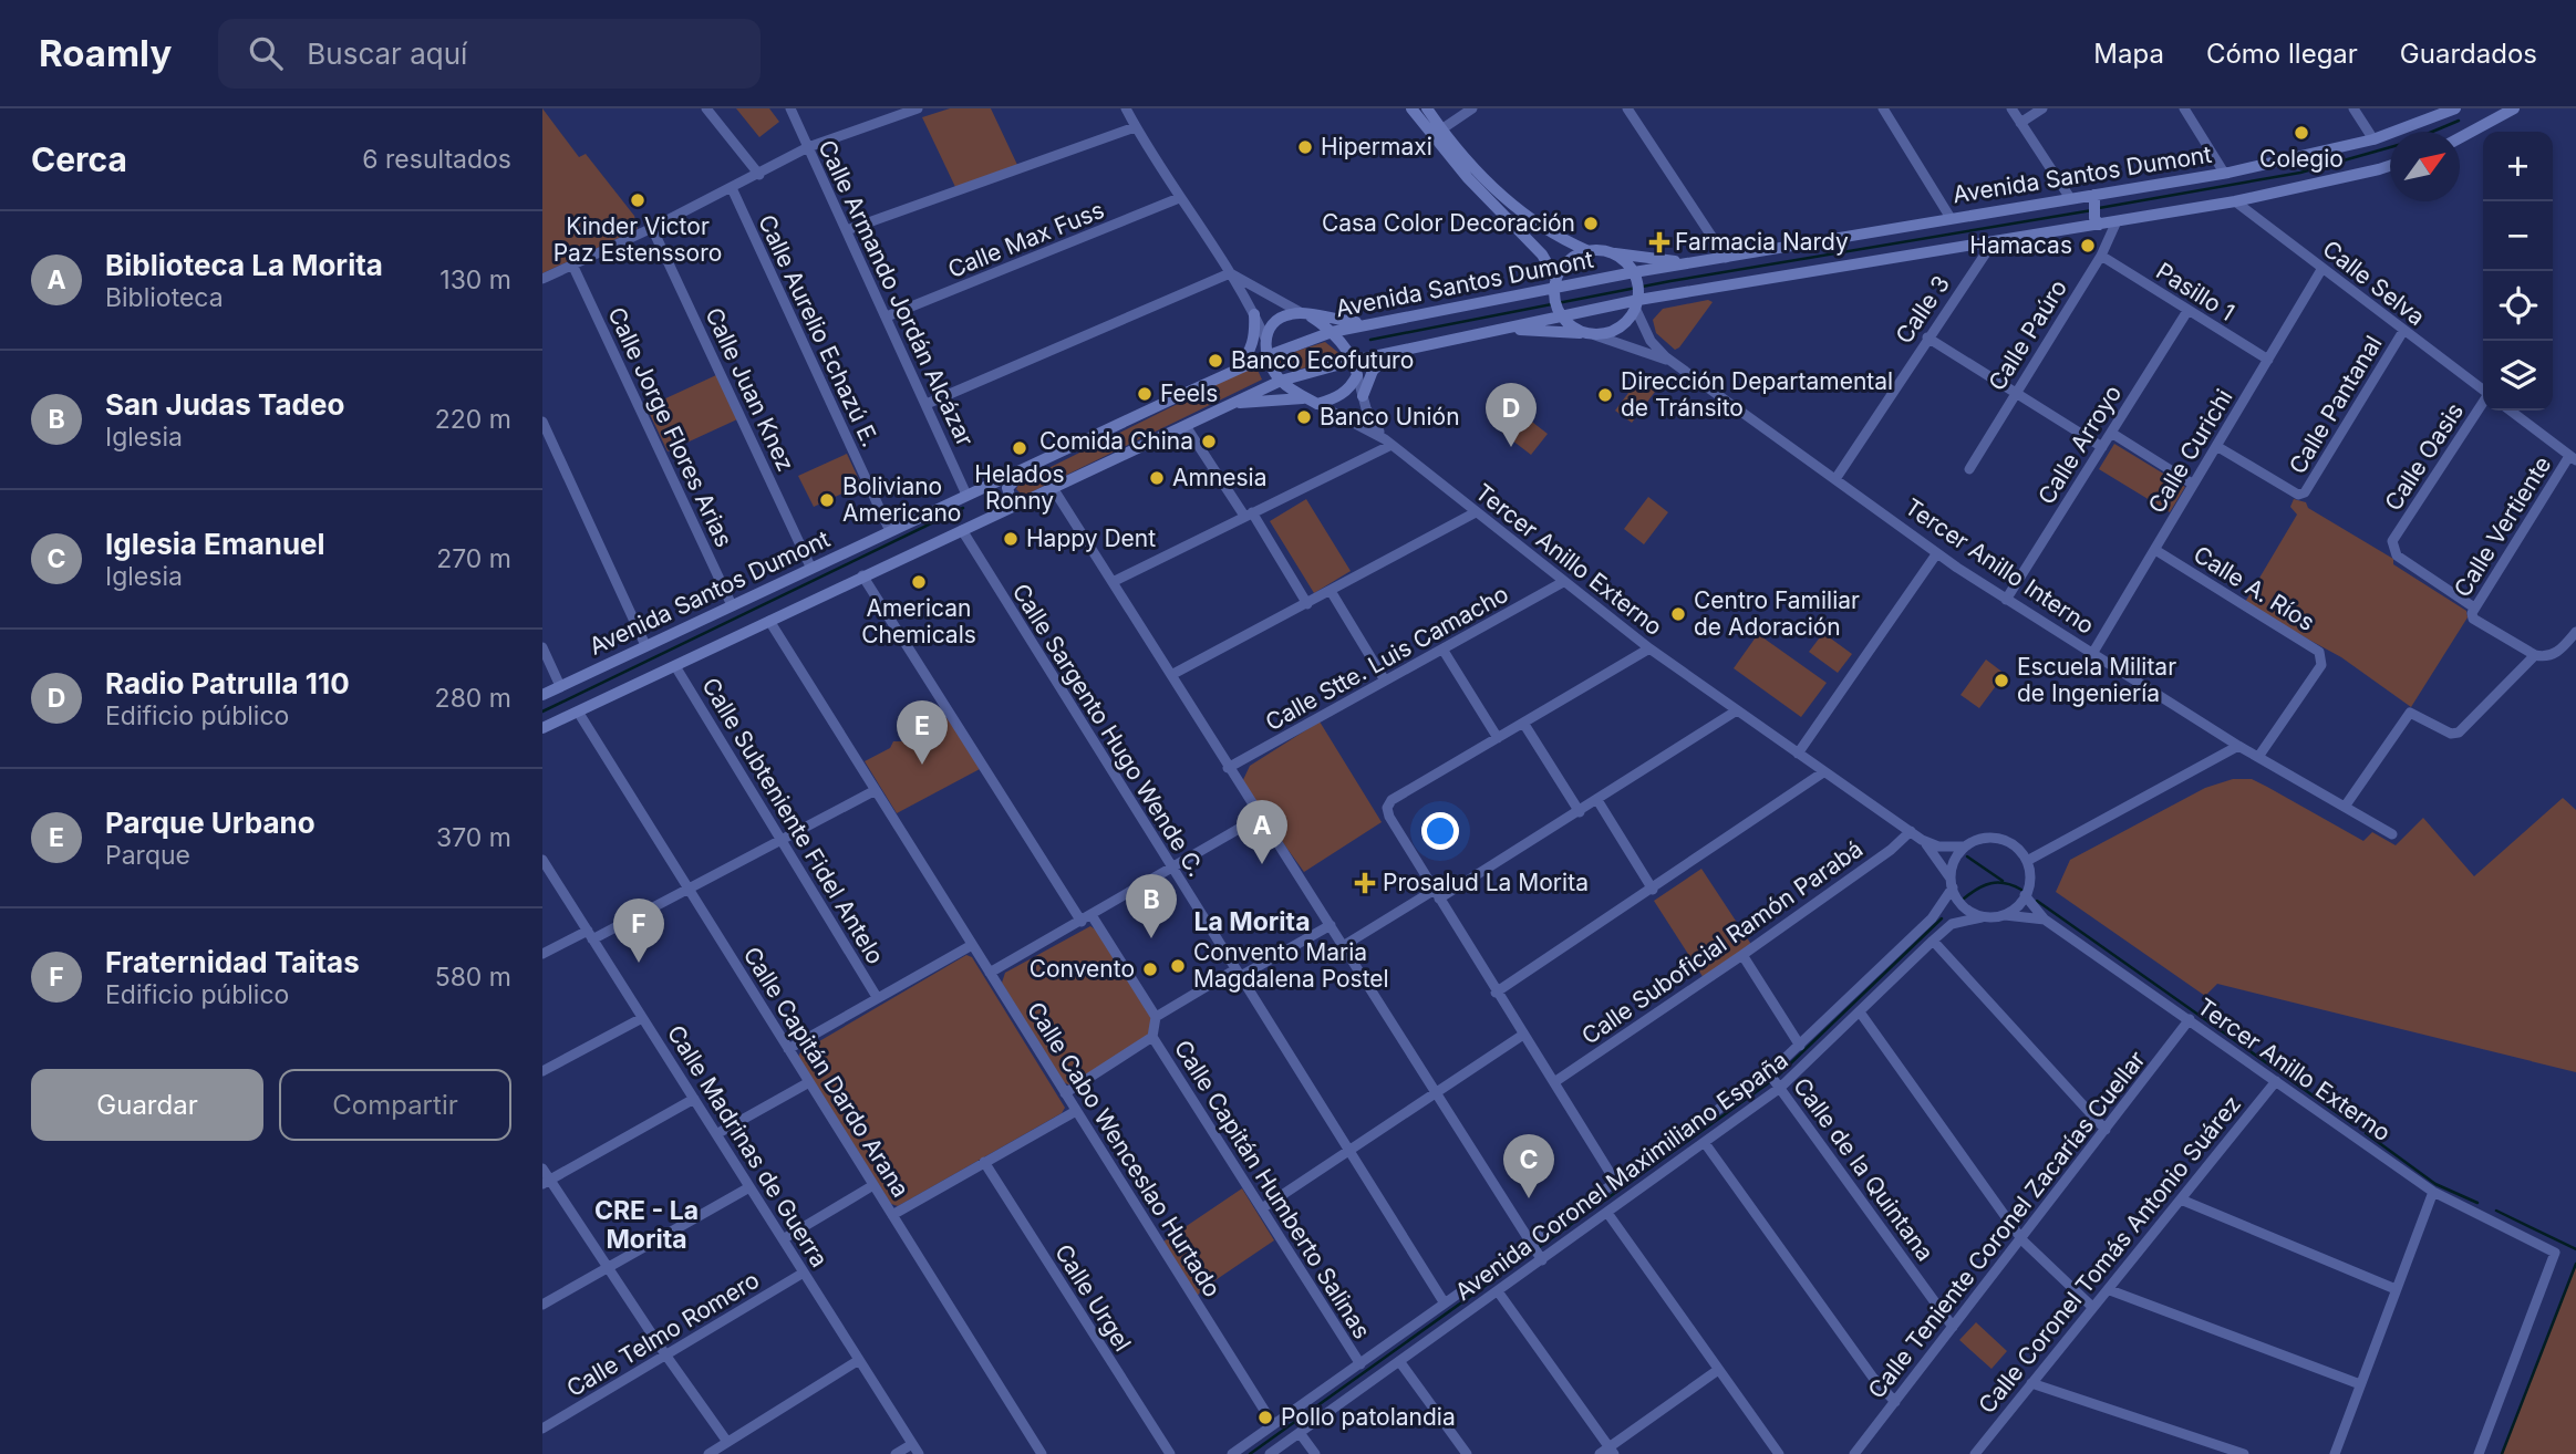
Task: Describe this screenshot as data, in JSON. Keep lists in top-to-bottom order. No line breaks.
{"streets":{"main road":["Avenida Santos Dumont"],"street":["Calle Max Fuss","Calle Selva","Pasillo 1","Calle Armando Jordán Alcázar","Calle 3","Calle Aurelio Echazú E.","Calle Paúro","Calle Juan Knez","Calle Pantanal","Calle Jorge Flores Arias","Calle Arroyo","Calle Curichi","Calle Oasis","Calle Vertiente","Tercer Anillo Externo","Tercer Anillo Interno","Calle A. Ríos","Calle Stte. Luis Camacho","Calle Sargento Hugo Wende C.","Calle Subteniente Fidel Antelo","Calle Suboficial Ramón Parabá","Calle Capitán Dardo Arana","Calle Madrinas de Guerra","Calle Cabo Wenceslao Hurtado","Calle de la Quintana","Avenida Coronel Maximiliano España","Calle Capitán Humberto Salinas","Calle Teniente Coronel Zacarías Cuellar","Calle Coronel Tomás Antonio Suárez","Calle Urgel","Calle Telmo Romero"]},"crossings":[["Avenida Santos Dumont","Calle Armando Jordán Alcázar"],["Avenida Santos Dumont","Calle Aurelio Echazú E."],["Avenida Santos Dumont","Calle Juan Knez"],["Avenida Santos Dumont","Calle Jorge Flores Arias"],["Calle Max Fuss","Calle Armando Jordán Alcázar"],["Calle Selva","Calle Pantanal"],["Calle Selva","Calle Curichi"],["Pasillo 1","Calle Paúro"],["Pasillo 1","Calle Arroyo"],["Pasillo 1","Calle Curichi"],["Calle 3","Tercer Anillo Interno"],["Calle Pantanal","Calle Curichi"],["Calle Arroyo","Tercer Anillo Interno"],["Calle Curichi","Tercer Anillo Interno"],["Calle Curichi","Calle A. Ríos"],["Calle Oasis","Calle Vertiente"],["Tercer Anillo Externo","Calle Stte. Luis Camacho"],["Tercer Anillo Externo","Calle Suboficial Ramón Parabá"],["Tercer Anillo Externo","Avenida Coronel Maximiliano España"],["Tercer Anillo Externo","Calle Teniente Coronel Zacarías Cuellar"],["Tercer Anillo Externo","Calle Coronel Tomás Antonio Suárez"],["Tercer Anillo Interno","Calle A. Ríos"],["Calle Sargento Hugo Wende C.","Avenida Coronel Maximiliano España"],["Calle Madrinas de Guerra","Calle Telmo Romero"],["Calle Cabo Wenceslao Hurtado","Avenida Coronel Maximiliano España"],["Calle de la Quintana","Avenida Coronel Maximiliano España"],["Calle de la Quintana","Calle Teniente Coronel Zacarías Cuellar"],["Avenida Coronel Maximiliano España","Calle Capitán Humberto Salinas"]],"districts":["La Morita","CRE - La Morita"],"places":{"other":["Colegio","Hipermaxi","Kinder Victor Paz Estenssoro","Casa Color Decoración","Hamacas","Banco Ecofuturo","Feels","Dirección Departamental de Tránsito","Banco Unión","Comida China","Helados Ronny","Amnesia","Boliviano Americano","Happy Dent","American Chemicals","Centro Familiar de Adoración","Escuela Militar de Ingeniería","Convento Maria Magdalena Postel","Convento","Pollo patolandia"],"health":["Farmacia Nardy","Prosalud La Morita"]},"north":"top right","page":{"header":"Roamly","search":"Buscar aquí","nav":["Mapa","Cómo llegar","Guardados"],"heading":["Cerca","6 resultados"],"map_buttons":["+","−"],"list":[{"mark":"A","name":"Biblioteca La Morita","note":"Biblioteca","value":"130 m"},{"mark":"B","name":"San Judas Tadeo","note":"Iglesia","value":"220 m"},{"mark":"C","name":"Iglesia Emanuel","note":"Iglesia","value":"270 m"},{"mark":"D","name":"Radio Patrulla 110","note":"Edificio público","value":"280 m"},{"mark":"E","name":"Parque Urbano","note":"Parque","value":"370 m"},{"mark":"F","name":"Fraternidad Taitas","note":"Edificio público","value":"580 m"}],"pins":["D","E","A","B","F","C"],"buttons":["Guardar","Compartir"]}}
